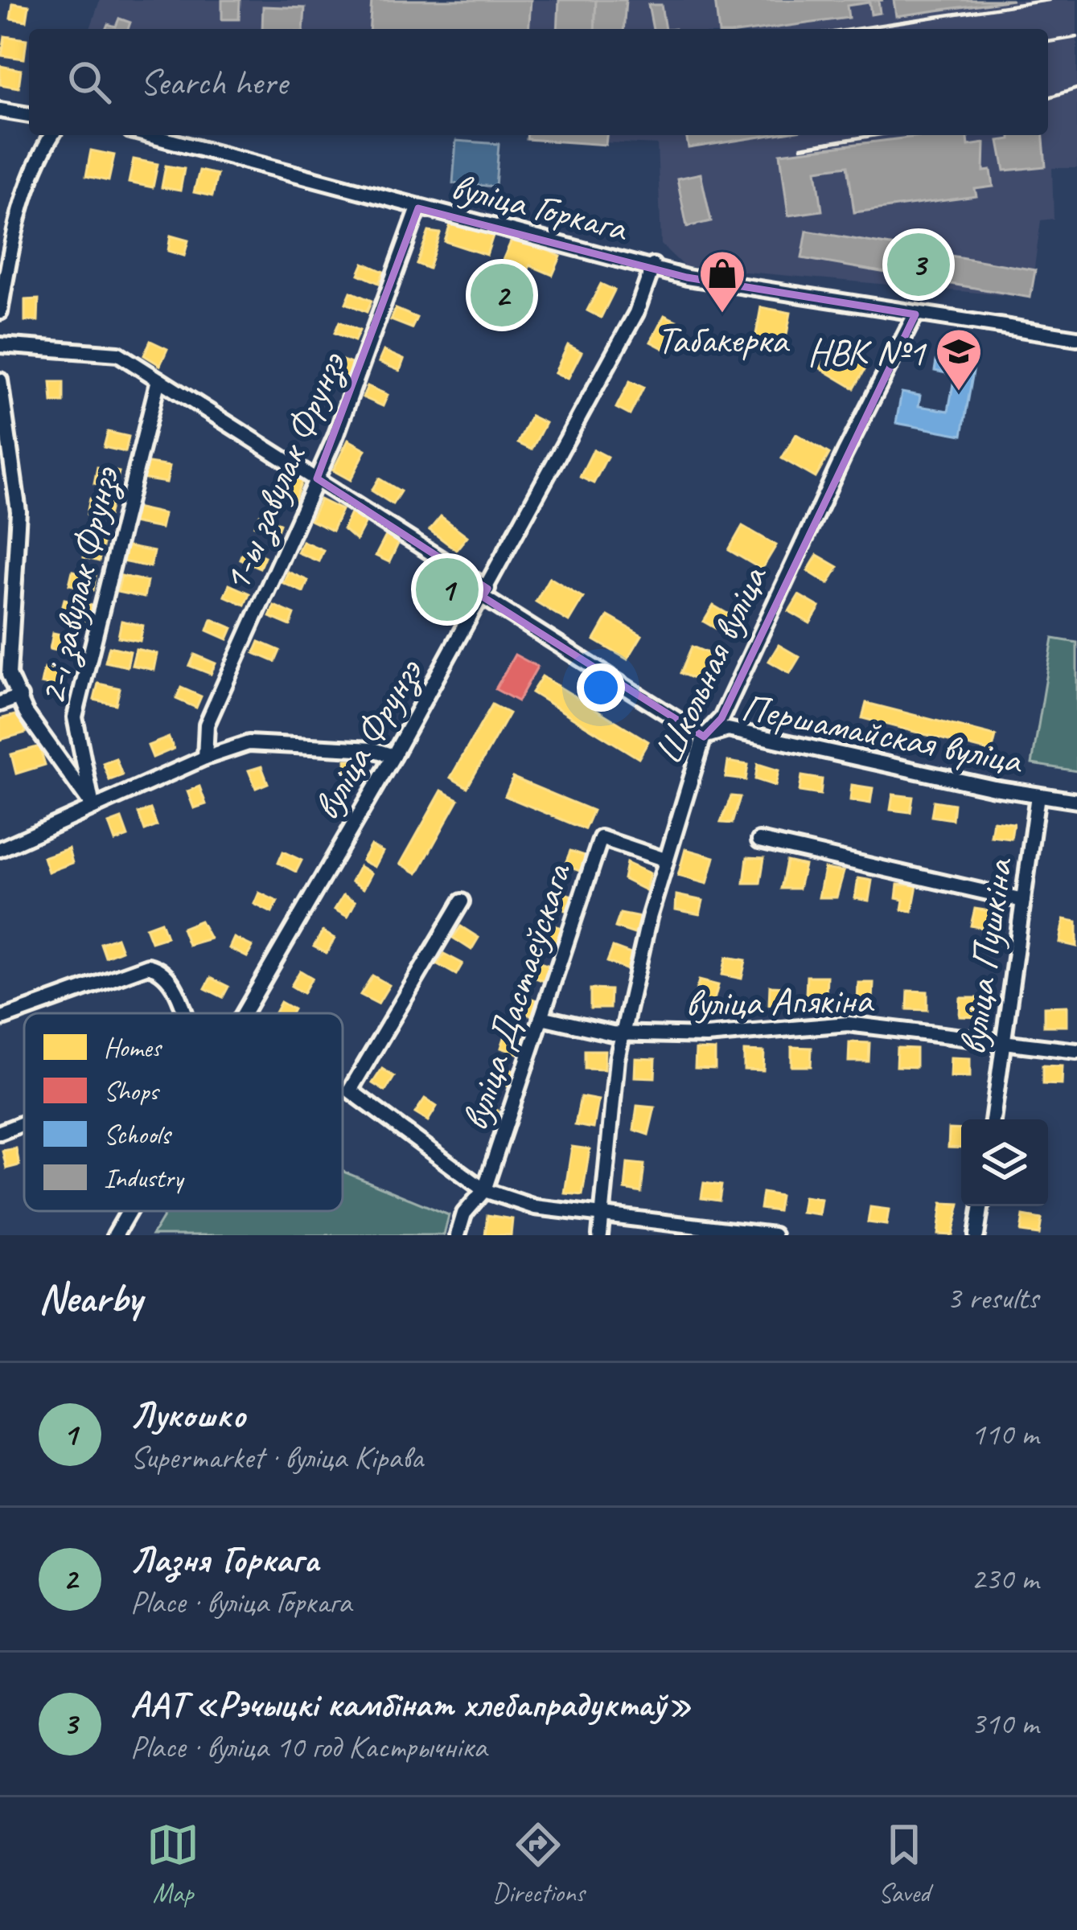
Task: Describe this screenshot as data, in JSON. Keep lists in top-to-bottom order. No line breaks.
{"streets":{"street":["вуліца Горкага","1-ы завулак Фрунзэ","2-і завулак Фрунзэ","Школьная вуліца","Першамайская вуліца","вуліца Фрунзэ","вуліца Пушкіна","вуліца Дастаеўскага","вуліца Апякіна"]},"crossings":[["вуліца Горкага","1-ы завулак Фрунзэ"],["вуліца Горкага","Школьная вуліца"],["вуліца Горкага","вуліца Фрунзэ"],["1-ы завулак Фрунзэ","Першамайская вуліца"],["2-і завулак Фрунзэ","Першамайская вуліца"],["Школьная вуліца","Першамайская вуліца"],["Школьная вуліца","вуліца Дастаеўскага"],["Школьная вуліца","вуліца Апякіна"],["Першамайская вуліца","вуліца Фрунзэ"],["Першамайская вуліца","вуліца Пушкіна"],["вуліца Пушкіна","вуліца Апякіна"],["вуліца Дастаеўскага","вуліца Апякіна"]],"places":{"shop":["Табакерка"],"school or university":["НВК №1"]},"legend":["Homes","Shops","Schools","Industry"],"page":{"search":"Search here","pins":["3","2","1"],"heading":["Nearby","3 results"],"list":[{"mark":"1","name":"Лукошко","note":"Supermarket · вуліца Кірава","value":"110 m"},{"mark":"2","name":"Лазня Горкага","note":"Place · вуліца Горкага","value":"230 m"},{"mark":"3","name":"ААТ «Рэчыцкі камбінат хлебапрадуктаў»","note":"Place · вуліца 10 год Кастрычніка","value":"310 m"}],"nav":["Map","Directions","Saved"]}}
